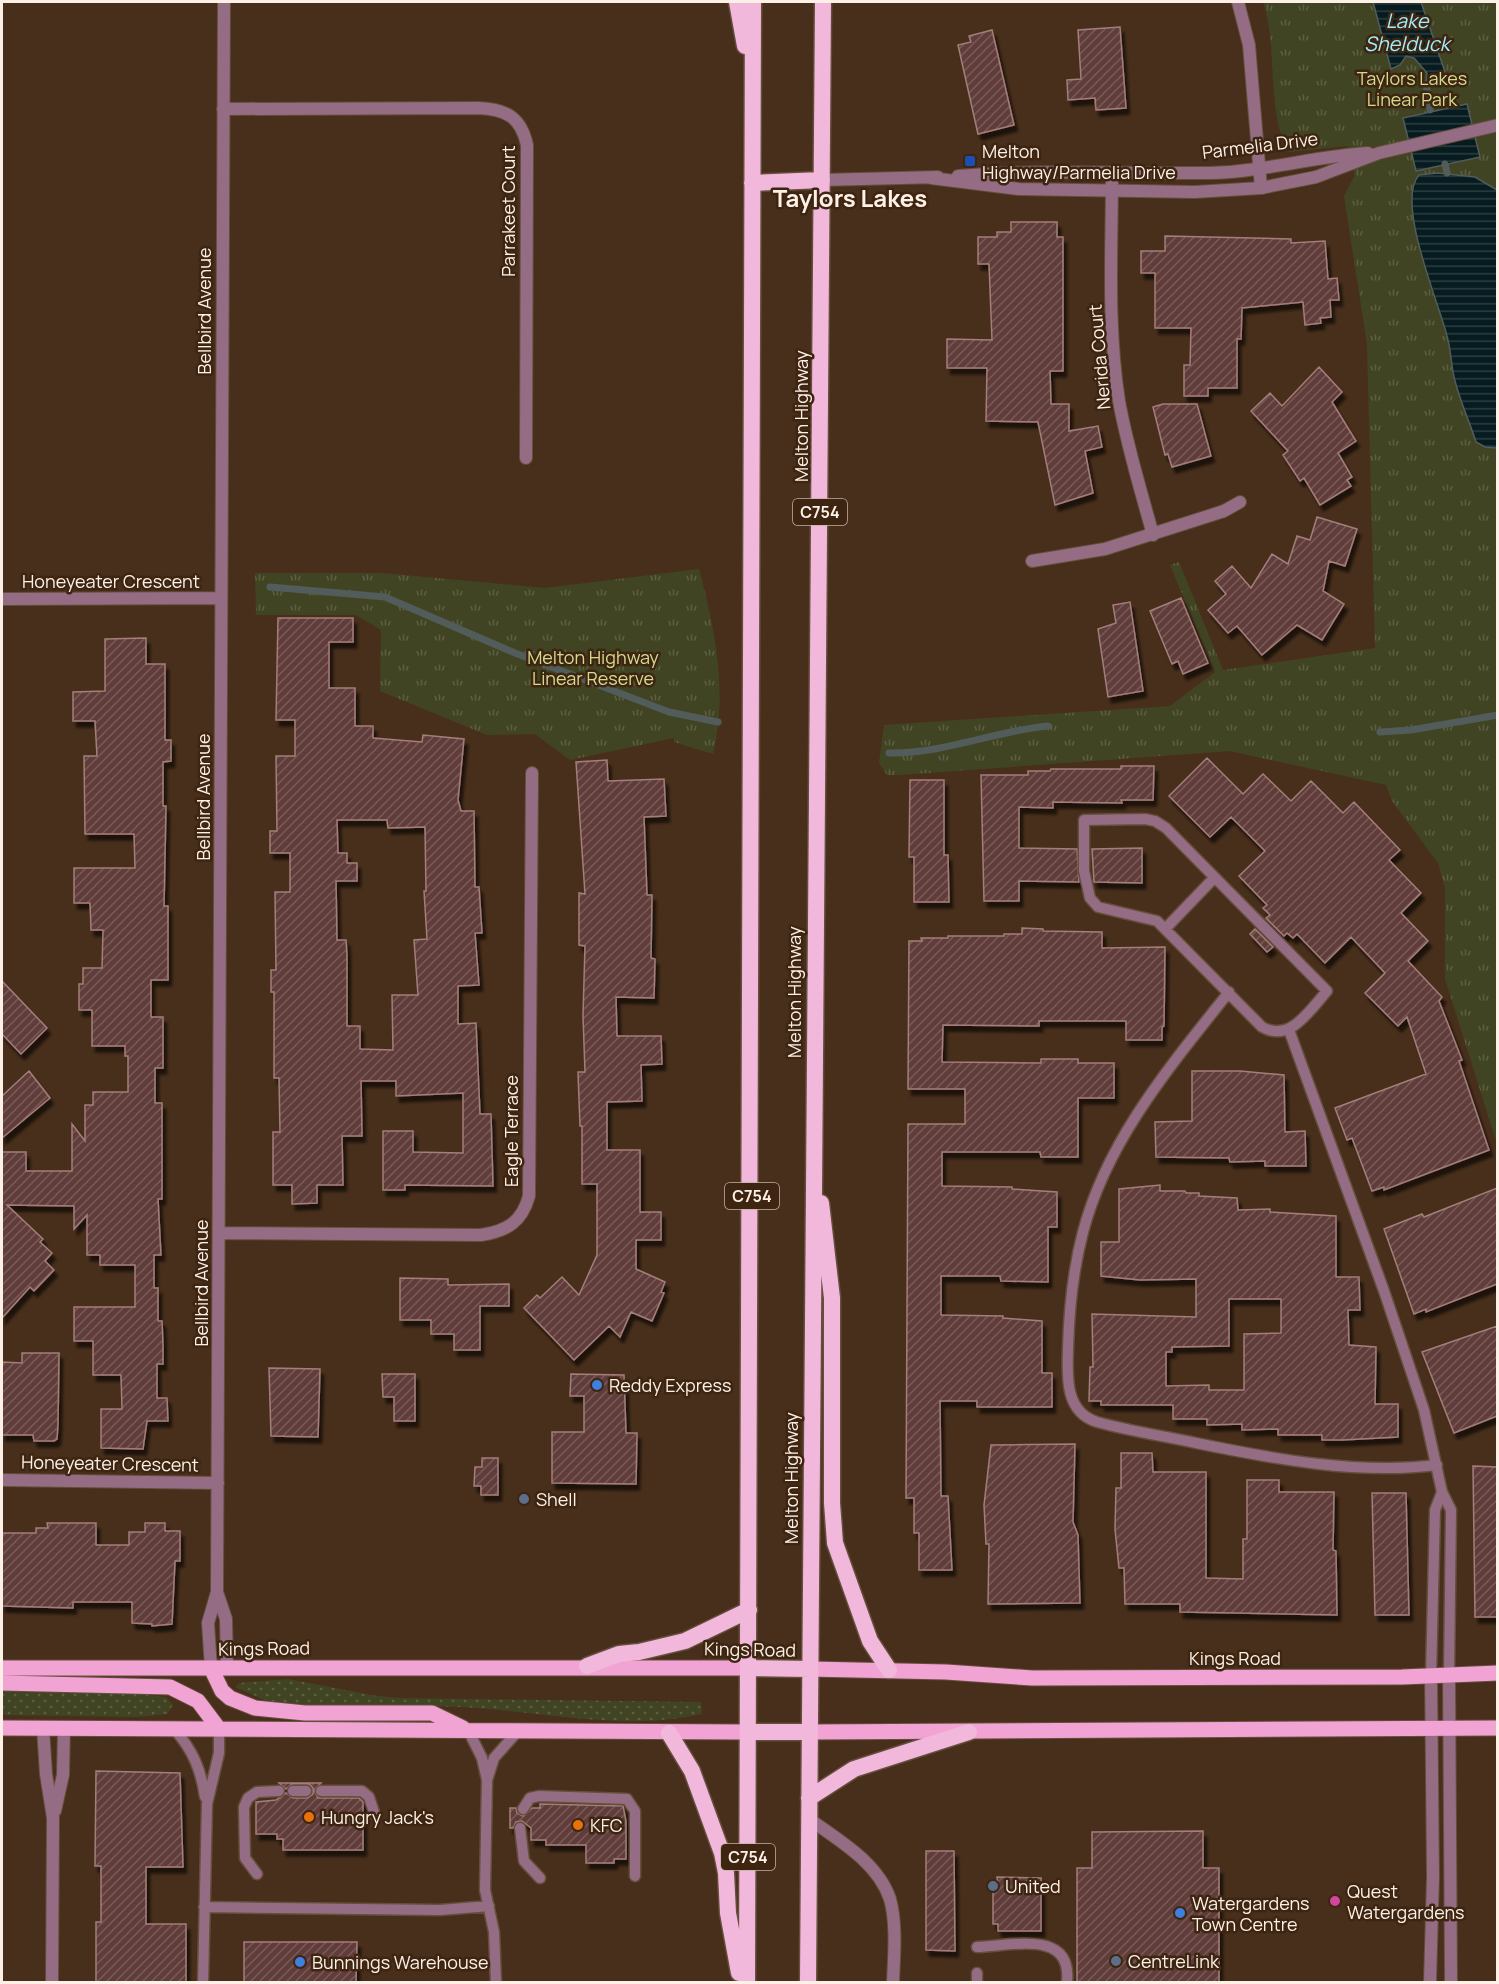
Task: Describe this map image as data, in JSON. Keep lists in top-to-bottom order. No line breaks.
{"streets":{"highway":["Parmelia Drive","Melton Highway","C754","Kings Road"],"street":["Parrakeet Court","Bellbird Avenue","Nerida Court","Honeyeater Crescent","Eagle Terrace"]},"crossings":[["Parmelia Drive","Nerida Court"],["Parmelia Drive","Melton Highway"],["Parmelia Drive","C754"],["Parrakeet Court","Bellbird Avenue"],["Bellbird Avenue","Honeyeater Crescent"],["Bellbird Avenue","Eagle Terrace"],["Bellbird Avenue","Kings Road"],["Melton Highway","Kings Road"],["C754","Kings Road"]],"districts":["Taylors Lakes"],"water":["Lake Shelduck"],"parks":["Taylors Lakes Linear Park","Melton Highway Linear Reserve"],"places":{"transit":["Melton Highway/Parmelia Drive"],"other":["Reddy Express","Shell","Hungry Jack's","KFC","United","Quest Watergardens","Watergardens Town Centre","CentreLink","Bunnings Warehouse"]}}
